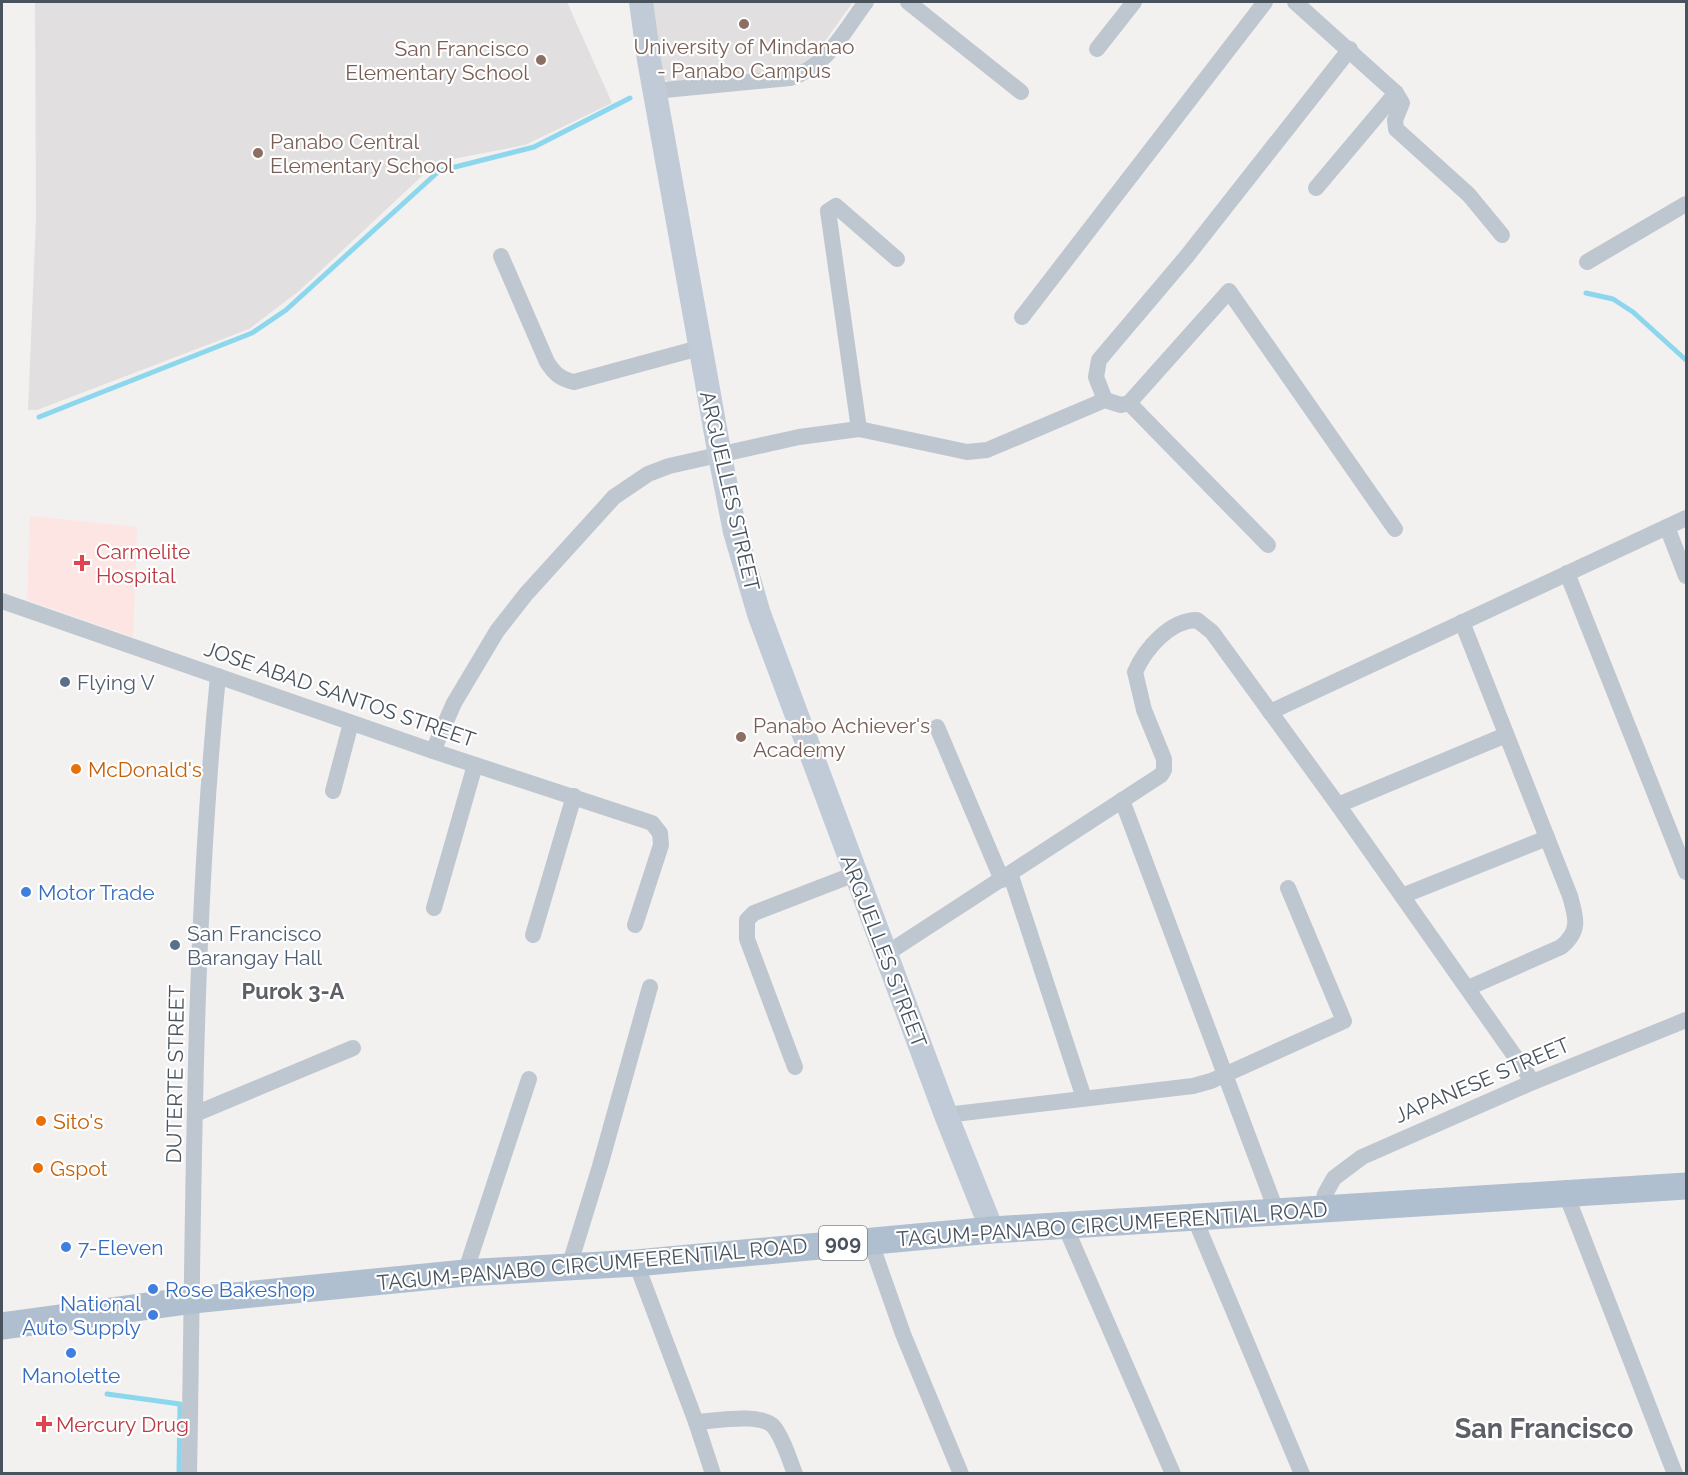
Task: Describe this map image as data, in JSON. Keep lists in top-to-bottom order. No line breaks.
{"streets":{"main road":["TAGUM-PANABO CIRCUMFERENTIAL ROAD","909"],"street":["ARGUELLES STREET","JOSE ABAD SANTOS STREET","DUTERTE STREET","JAPANESE STREET"]},"crossings":[["ARGUELLES STREET","TAGUM-PANABO CIRCUMFERENTIAL ROAD"],["JOSE ABAD SANTOS STREET","DUTERTE STREET"],["DUTERTE STREET","TAGUM-PANABO CIRCUMFERENTIAL ROAD"],["JAPANESE STREET","TAGUM-PANABO CIRCUMFERENTIAL ROAD"]],"districts":["Purok 3-A","San Francisco"],"places":{"other":["University of Mindanao - Panabo Campus","San Francisco Elementary School","Panabo Central Elementary School","Flying V","Panabo Achiever's Academy","McDonald's","Motor Trade","San Francisco Barangay Hall","Sito's","Gspot","7-Eleven","Rose Bakeshop","National Auto Supply","Manolette"],"health":["Carmelite Hospital","Mercury Drug"]}}
